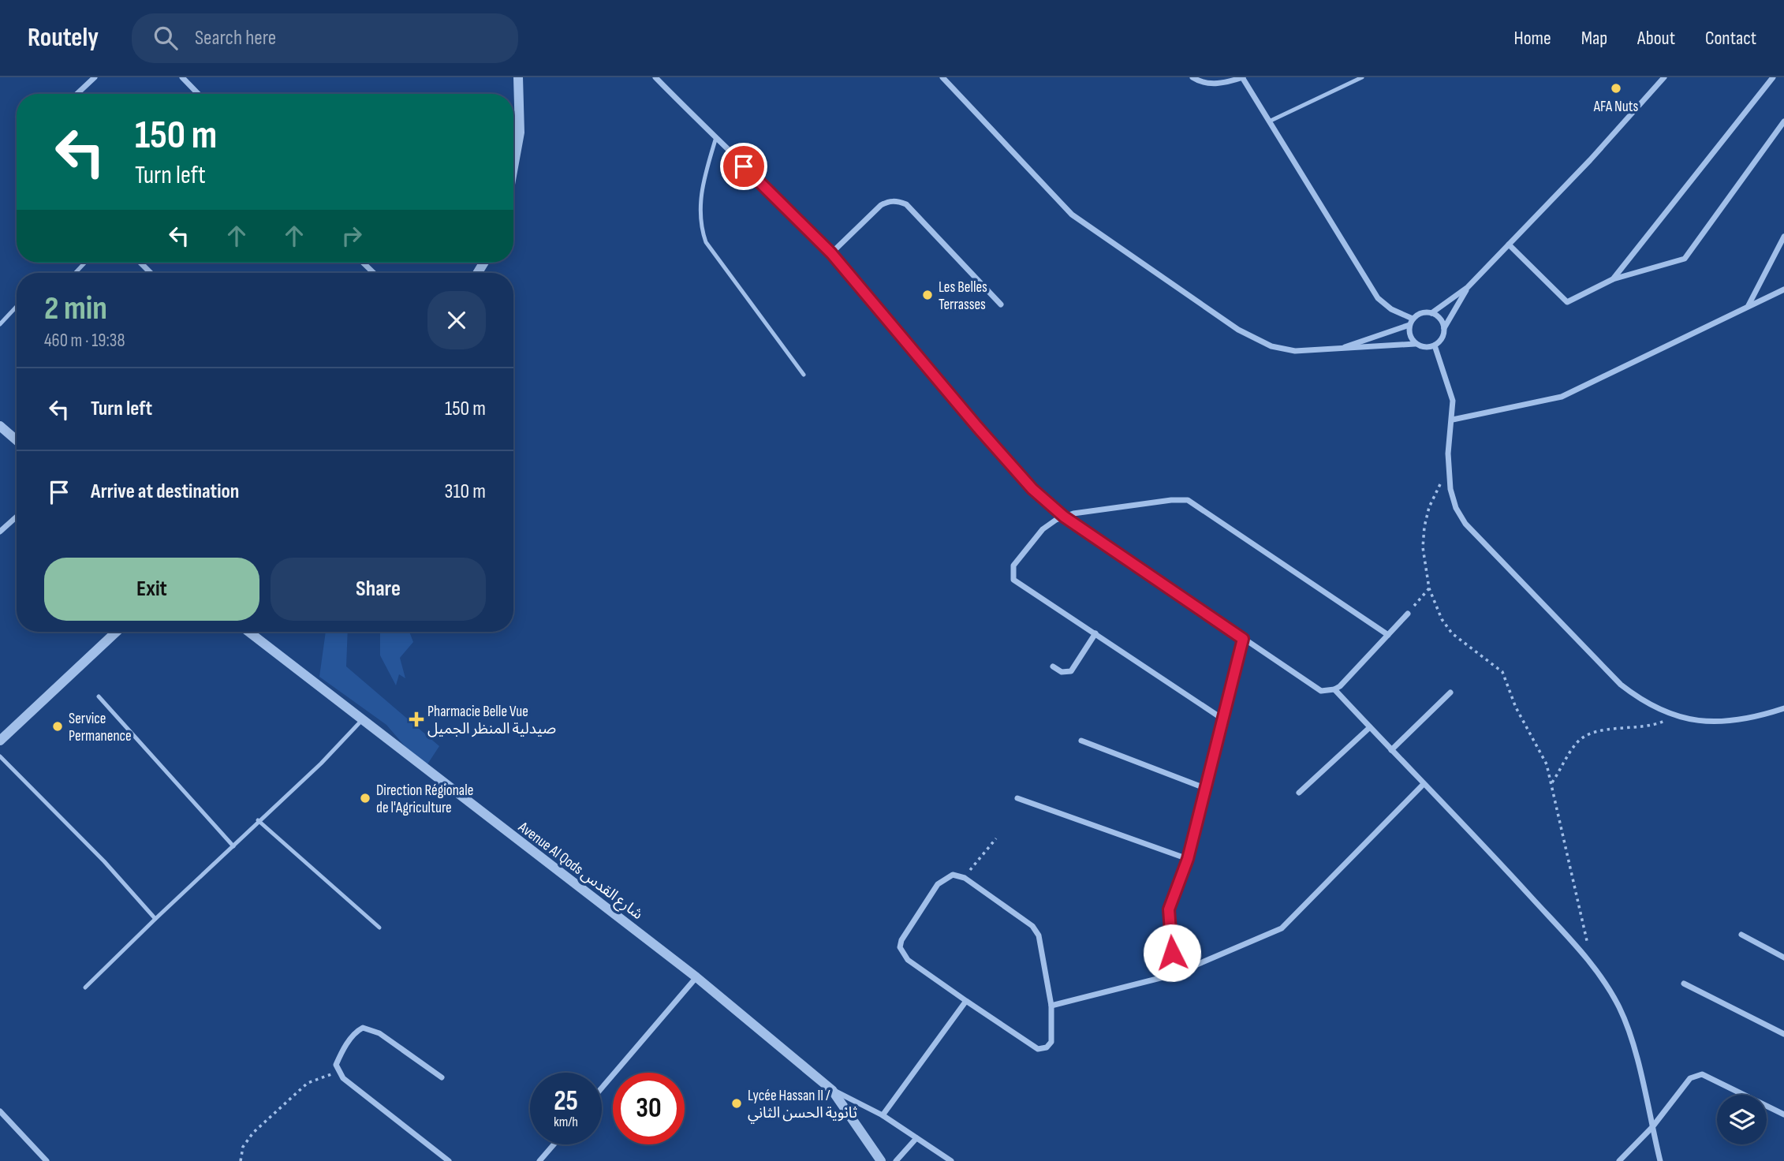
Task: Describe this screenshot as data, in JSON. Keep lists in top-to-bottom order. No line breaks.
{"streets":{"street":["Avenue Al Qods شارع القدس"]},"places":{"other":["AFA Nuts","Les Belles Terrasses","Service Permanence","Direction Régionale de l'Agriculture","Lycée Hassan II / ثانوية الحسن الثاني"],"health":["Pharmacie Belle Vue صيدلية المنظر الجميل"]},"page":{"header":"Routely","search":"Search here","nav":["Home","Map","About","Contact"],"turn":["150 m","Turn left"],"heading":["2 min","460 m · 19:38"],"list":[{"name":"Turn left","value":"150 m"},{"name":"Arrive at destination","value":"310 m"}],"buttons":["Exit","Share"],"speed":"25 km/h","limit":"30"}}
